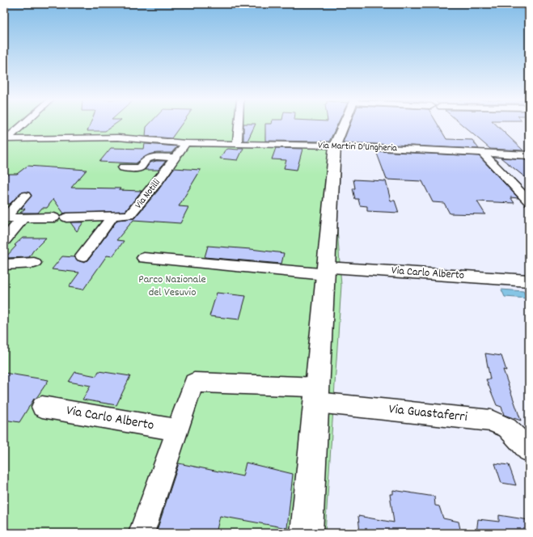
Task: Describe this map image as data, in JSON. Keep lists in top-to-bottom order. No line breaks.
{"streets":{"street":["Via Martiri D'Ungheria","Via Notilli","Via Carlo Alberto","Via Guastaferri"]},"crossings":[["Via Martiri D'Ungheria","Via Notilli"]],"parks":["Parco Nazionale del Vesuvio"]}
